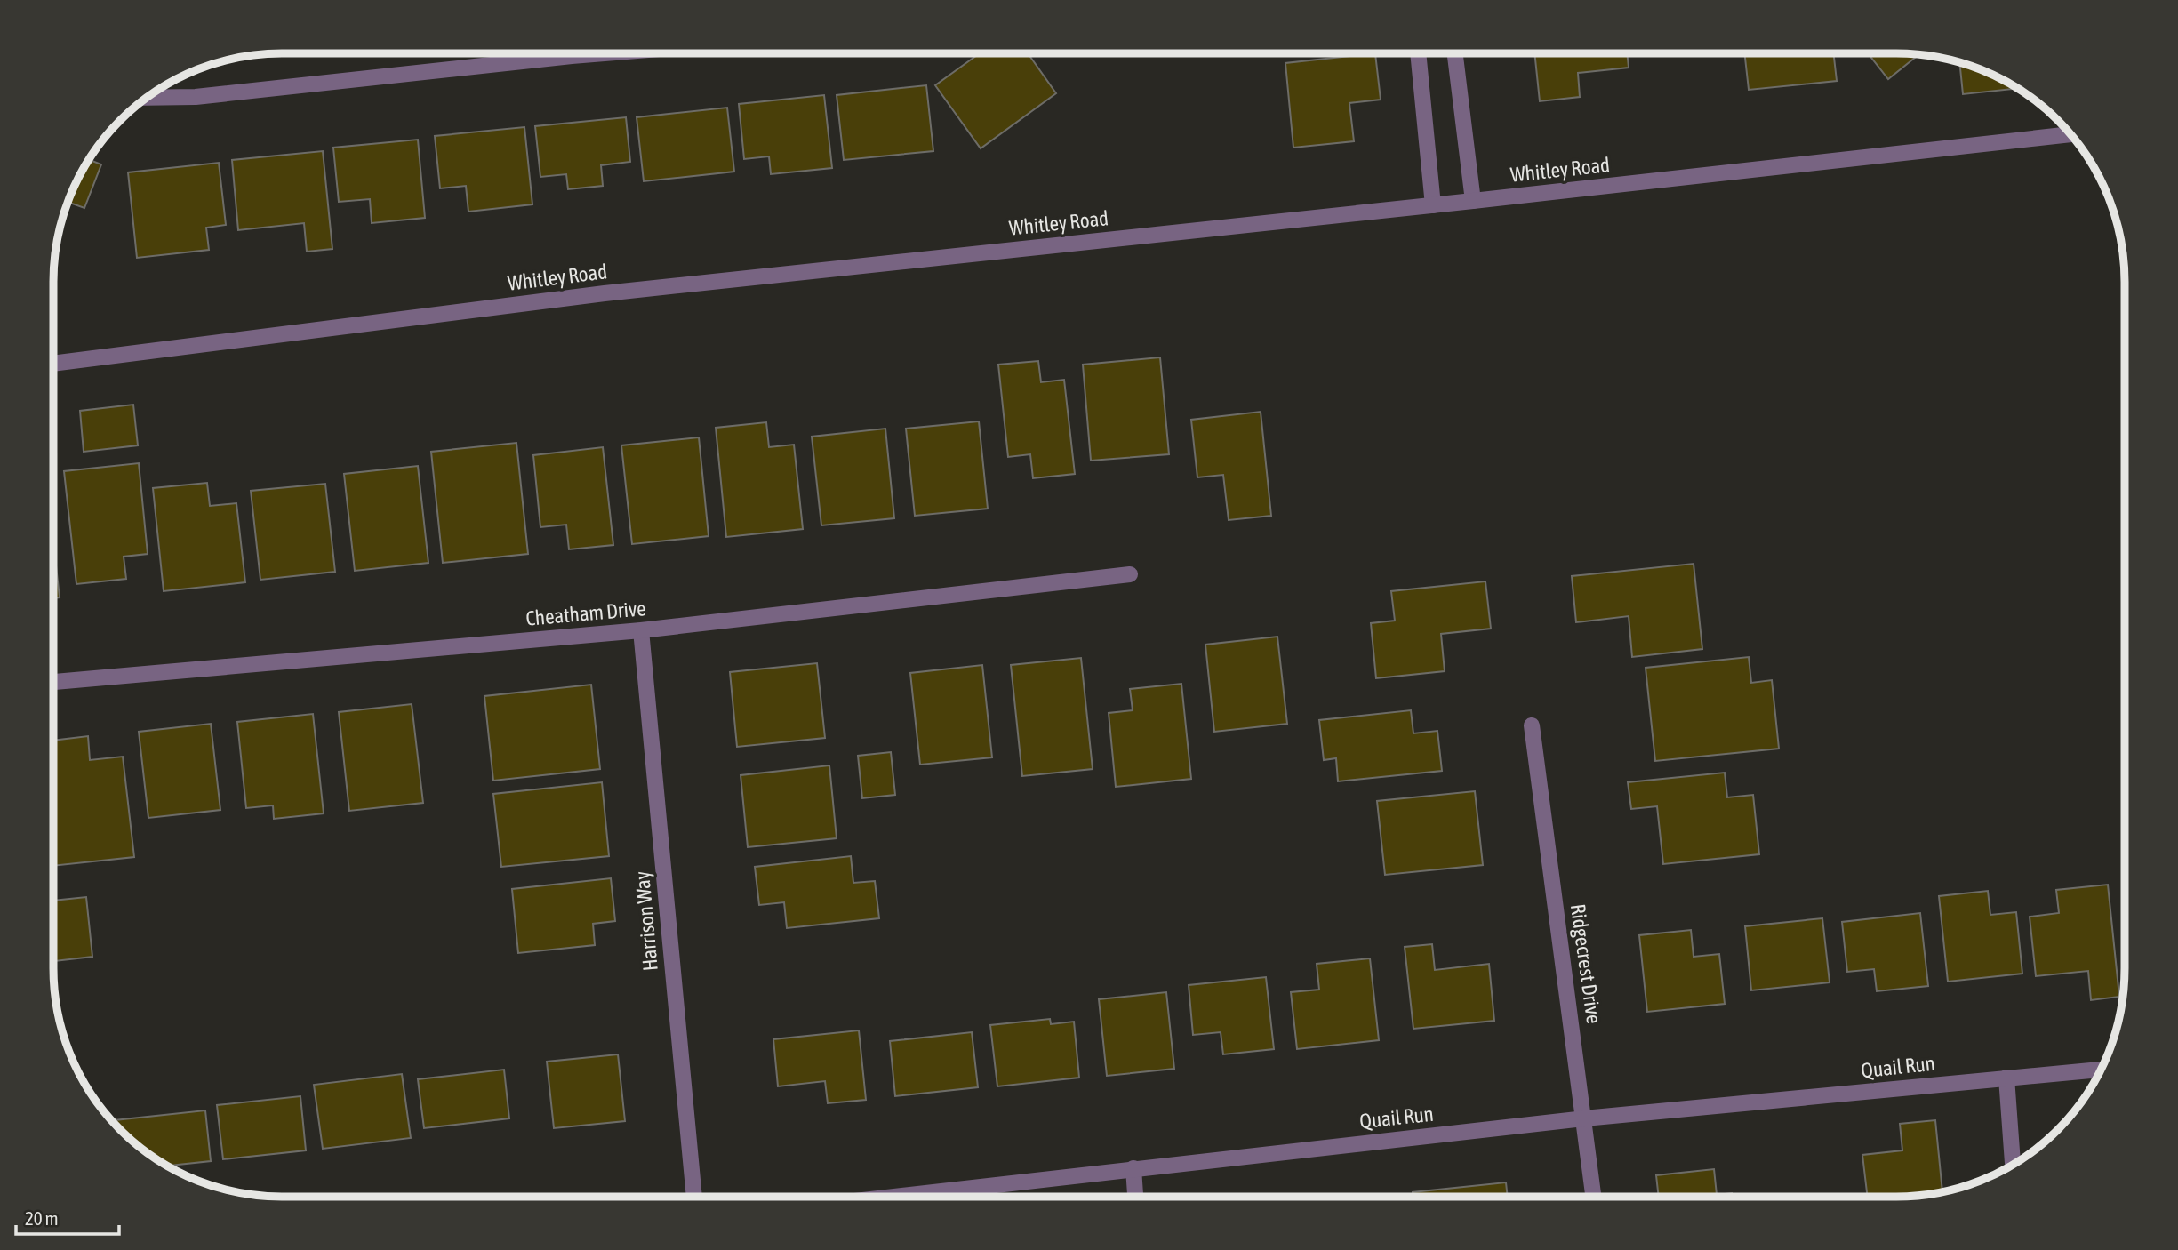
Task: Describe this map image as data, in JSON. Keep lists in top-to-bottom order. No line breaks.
{"streets":{"street":["Whitley Road","Cheatham Drive","Harrison Way","Ridgecrest Drive","Quail Run"]},"crossings":[["Cheatham Drive","Harrison Way"],["Ridgecrest Drive","Quail Run"]],"scale_bar":"20 m"}
